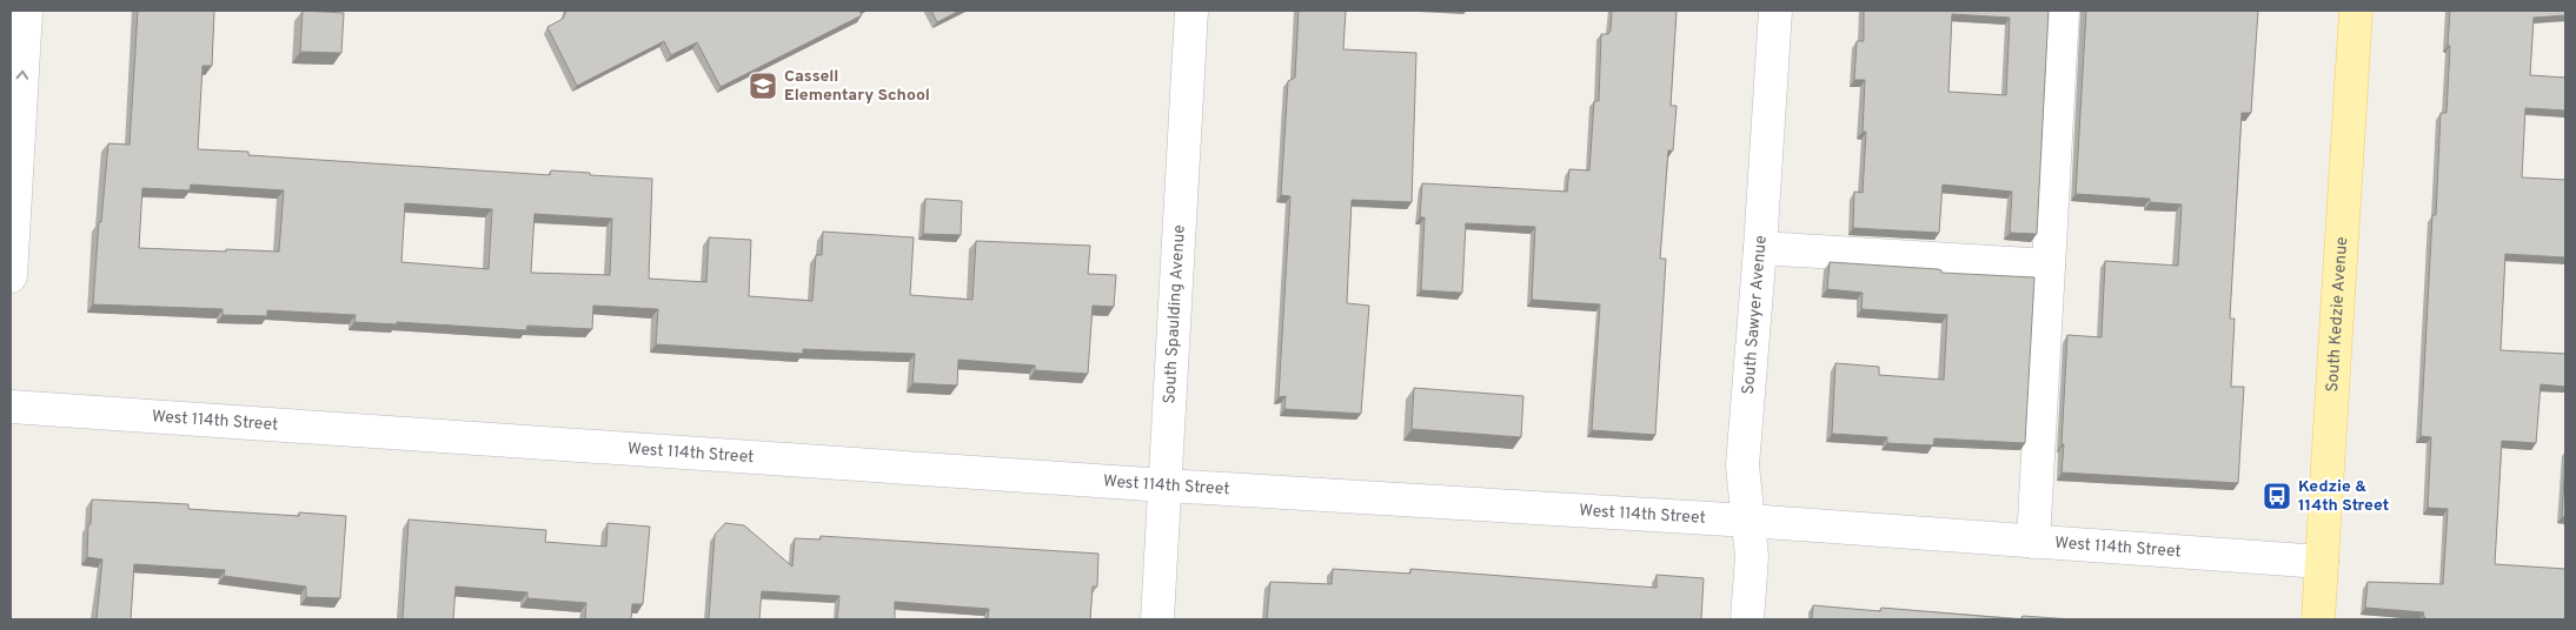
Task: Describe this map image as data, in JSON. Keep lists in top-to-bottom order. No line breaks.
{"streets":{"main road":["South Kedzie Avenue"],"street":["South Spaulding Avenue","South Sawyer Avenue","West 114th Street"]},"crossings":[["South Spaulding Avenue","West 114th Street"],["South Sawyer Avenue","West 114th Street"],["South Kedzie Avenue","West 114th Street"]],"places":{"school or university":["Cassell Elementary School"],"bus stop":["Kedzie & 114th Street"]}}
